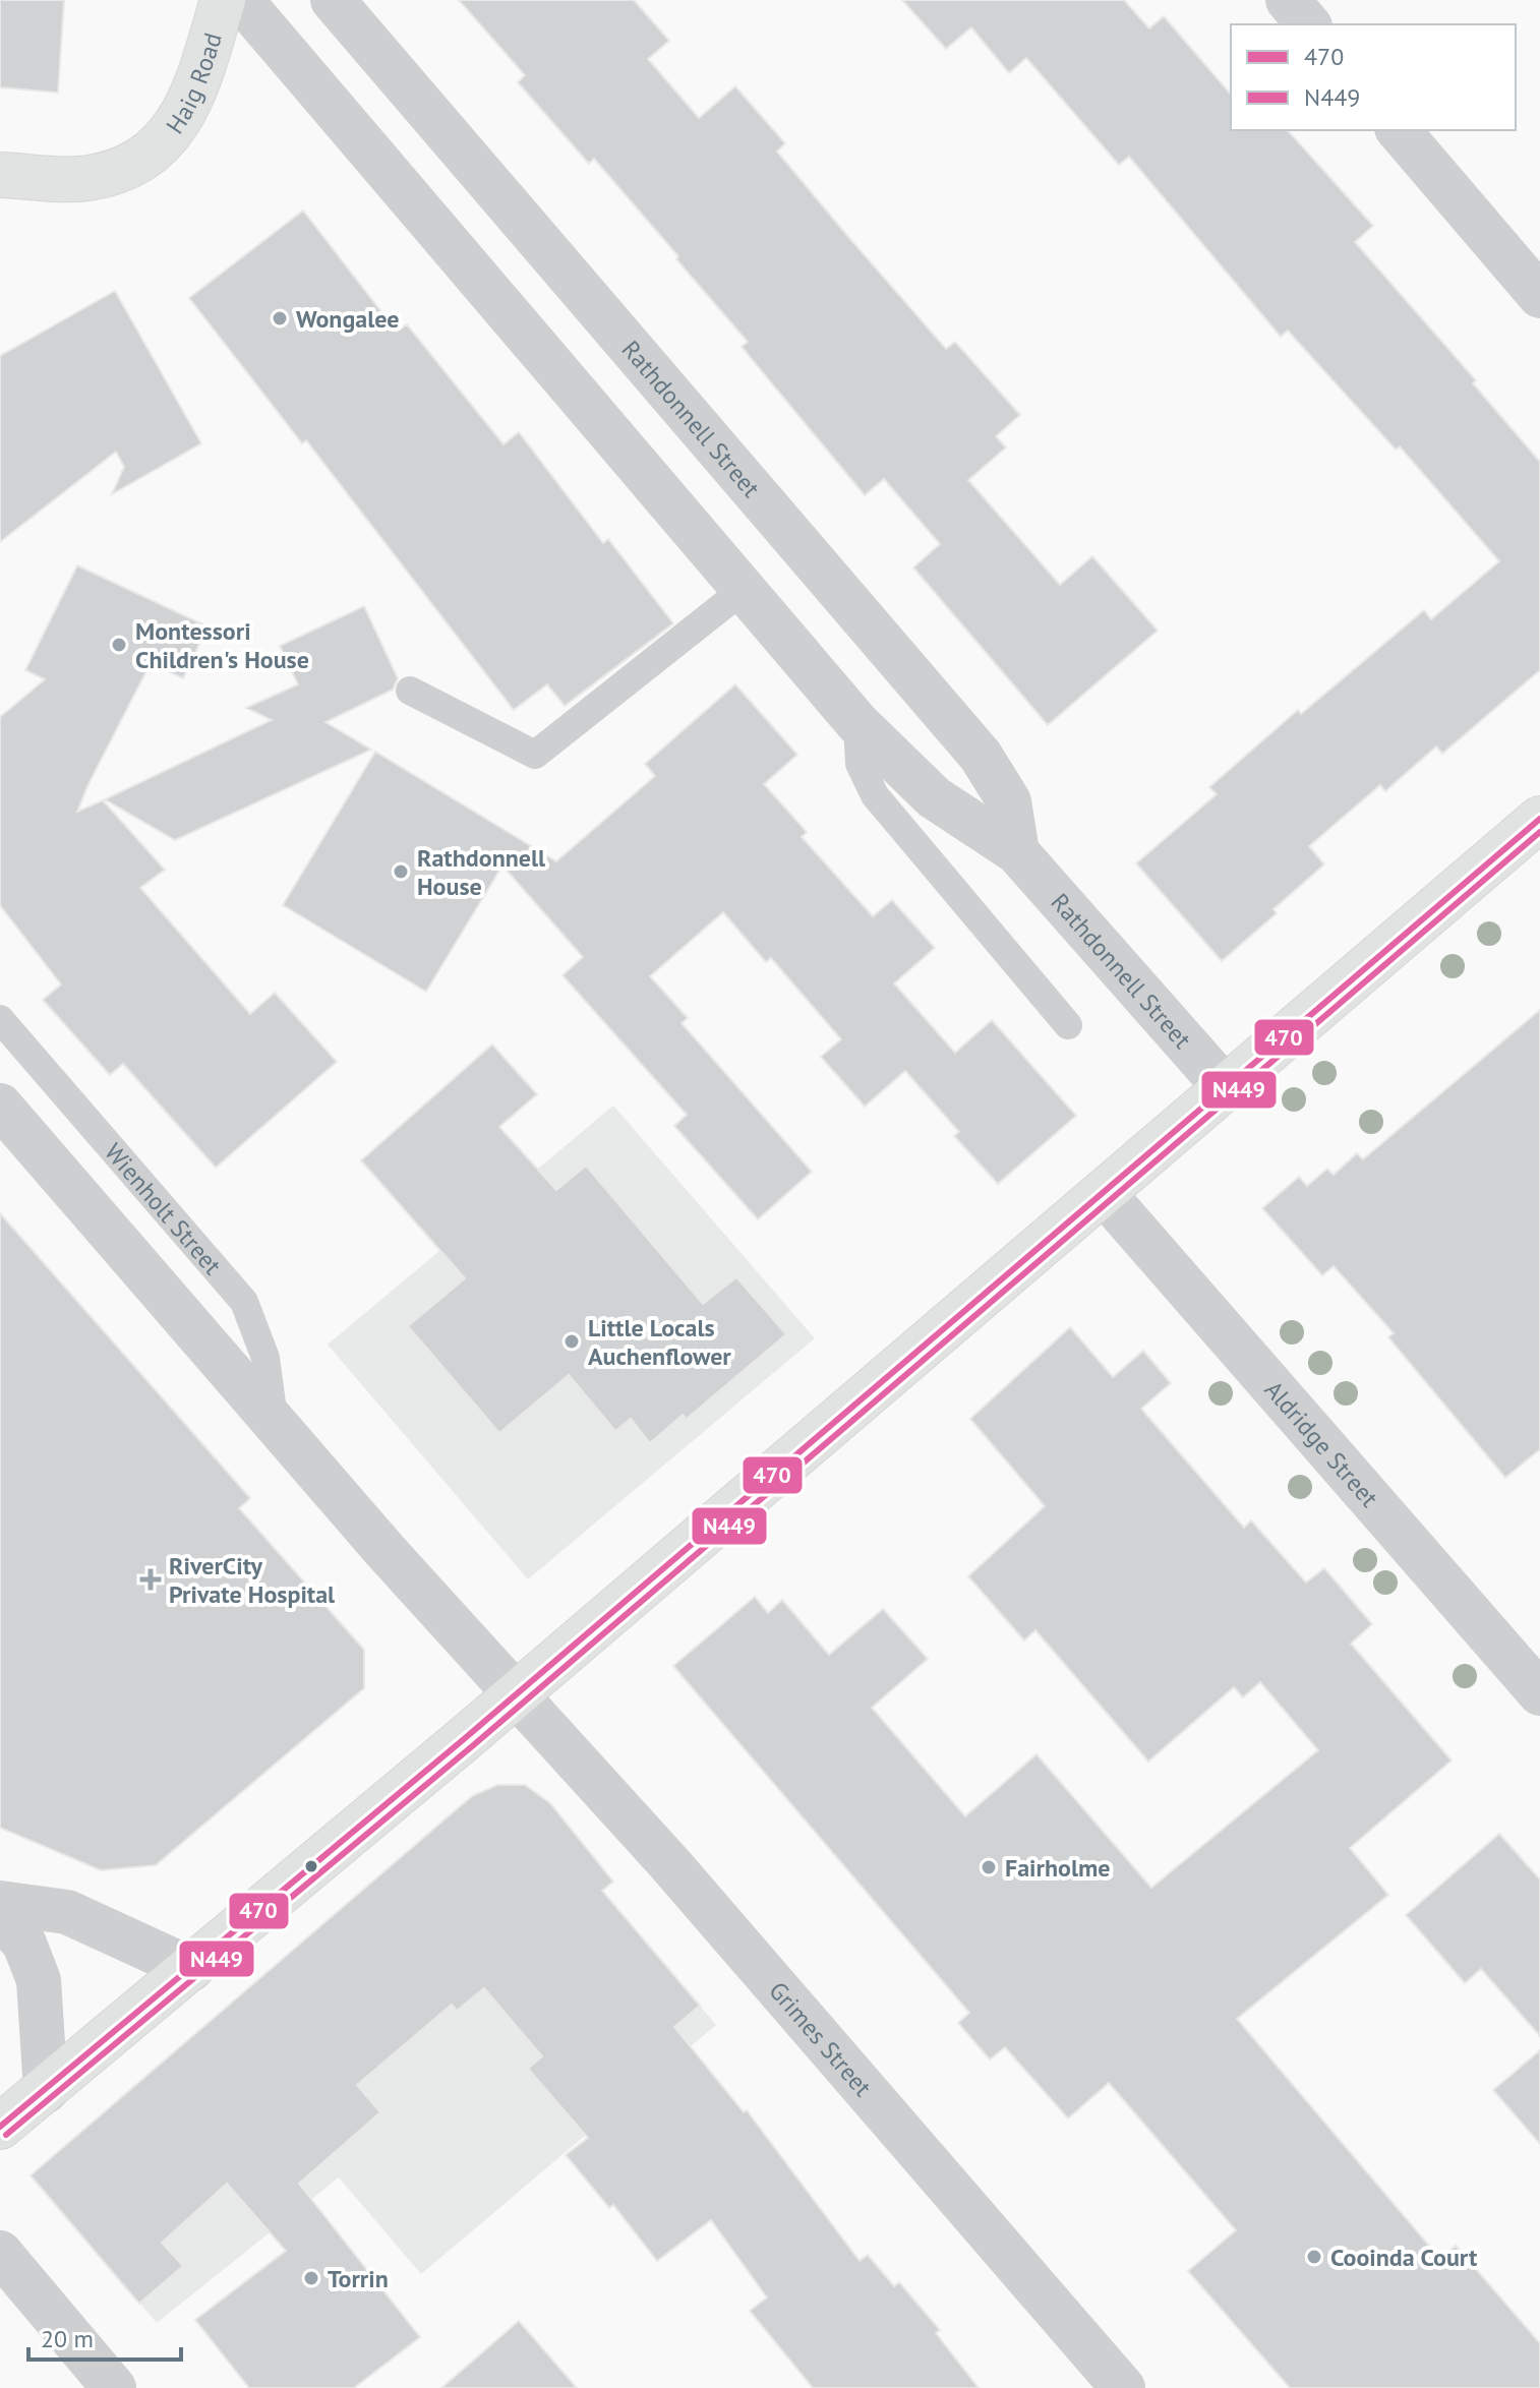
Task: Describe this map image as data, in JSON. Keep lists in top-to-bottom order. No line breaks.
{"streets":{"main road":["Haig Road"],"street":["Rathdonnell Street","Aldridge Street","Grimes Street"],"lane":["Wienholt Street"]},"places":{"other":["Wongalee","Montessori Children's House","Rathdonnell House","Little Locals Auchenflower","Fairholme","Cooinda Court","Torrin"],"health":["RiverCity Private Hospital"]},"lines":["transit line 470","transit line N449"],"legend":["470","N449"],"scale_bar":"20 m"}
